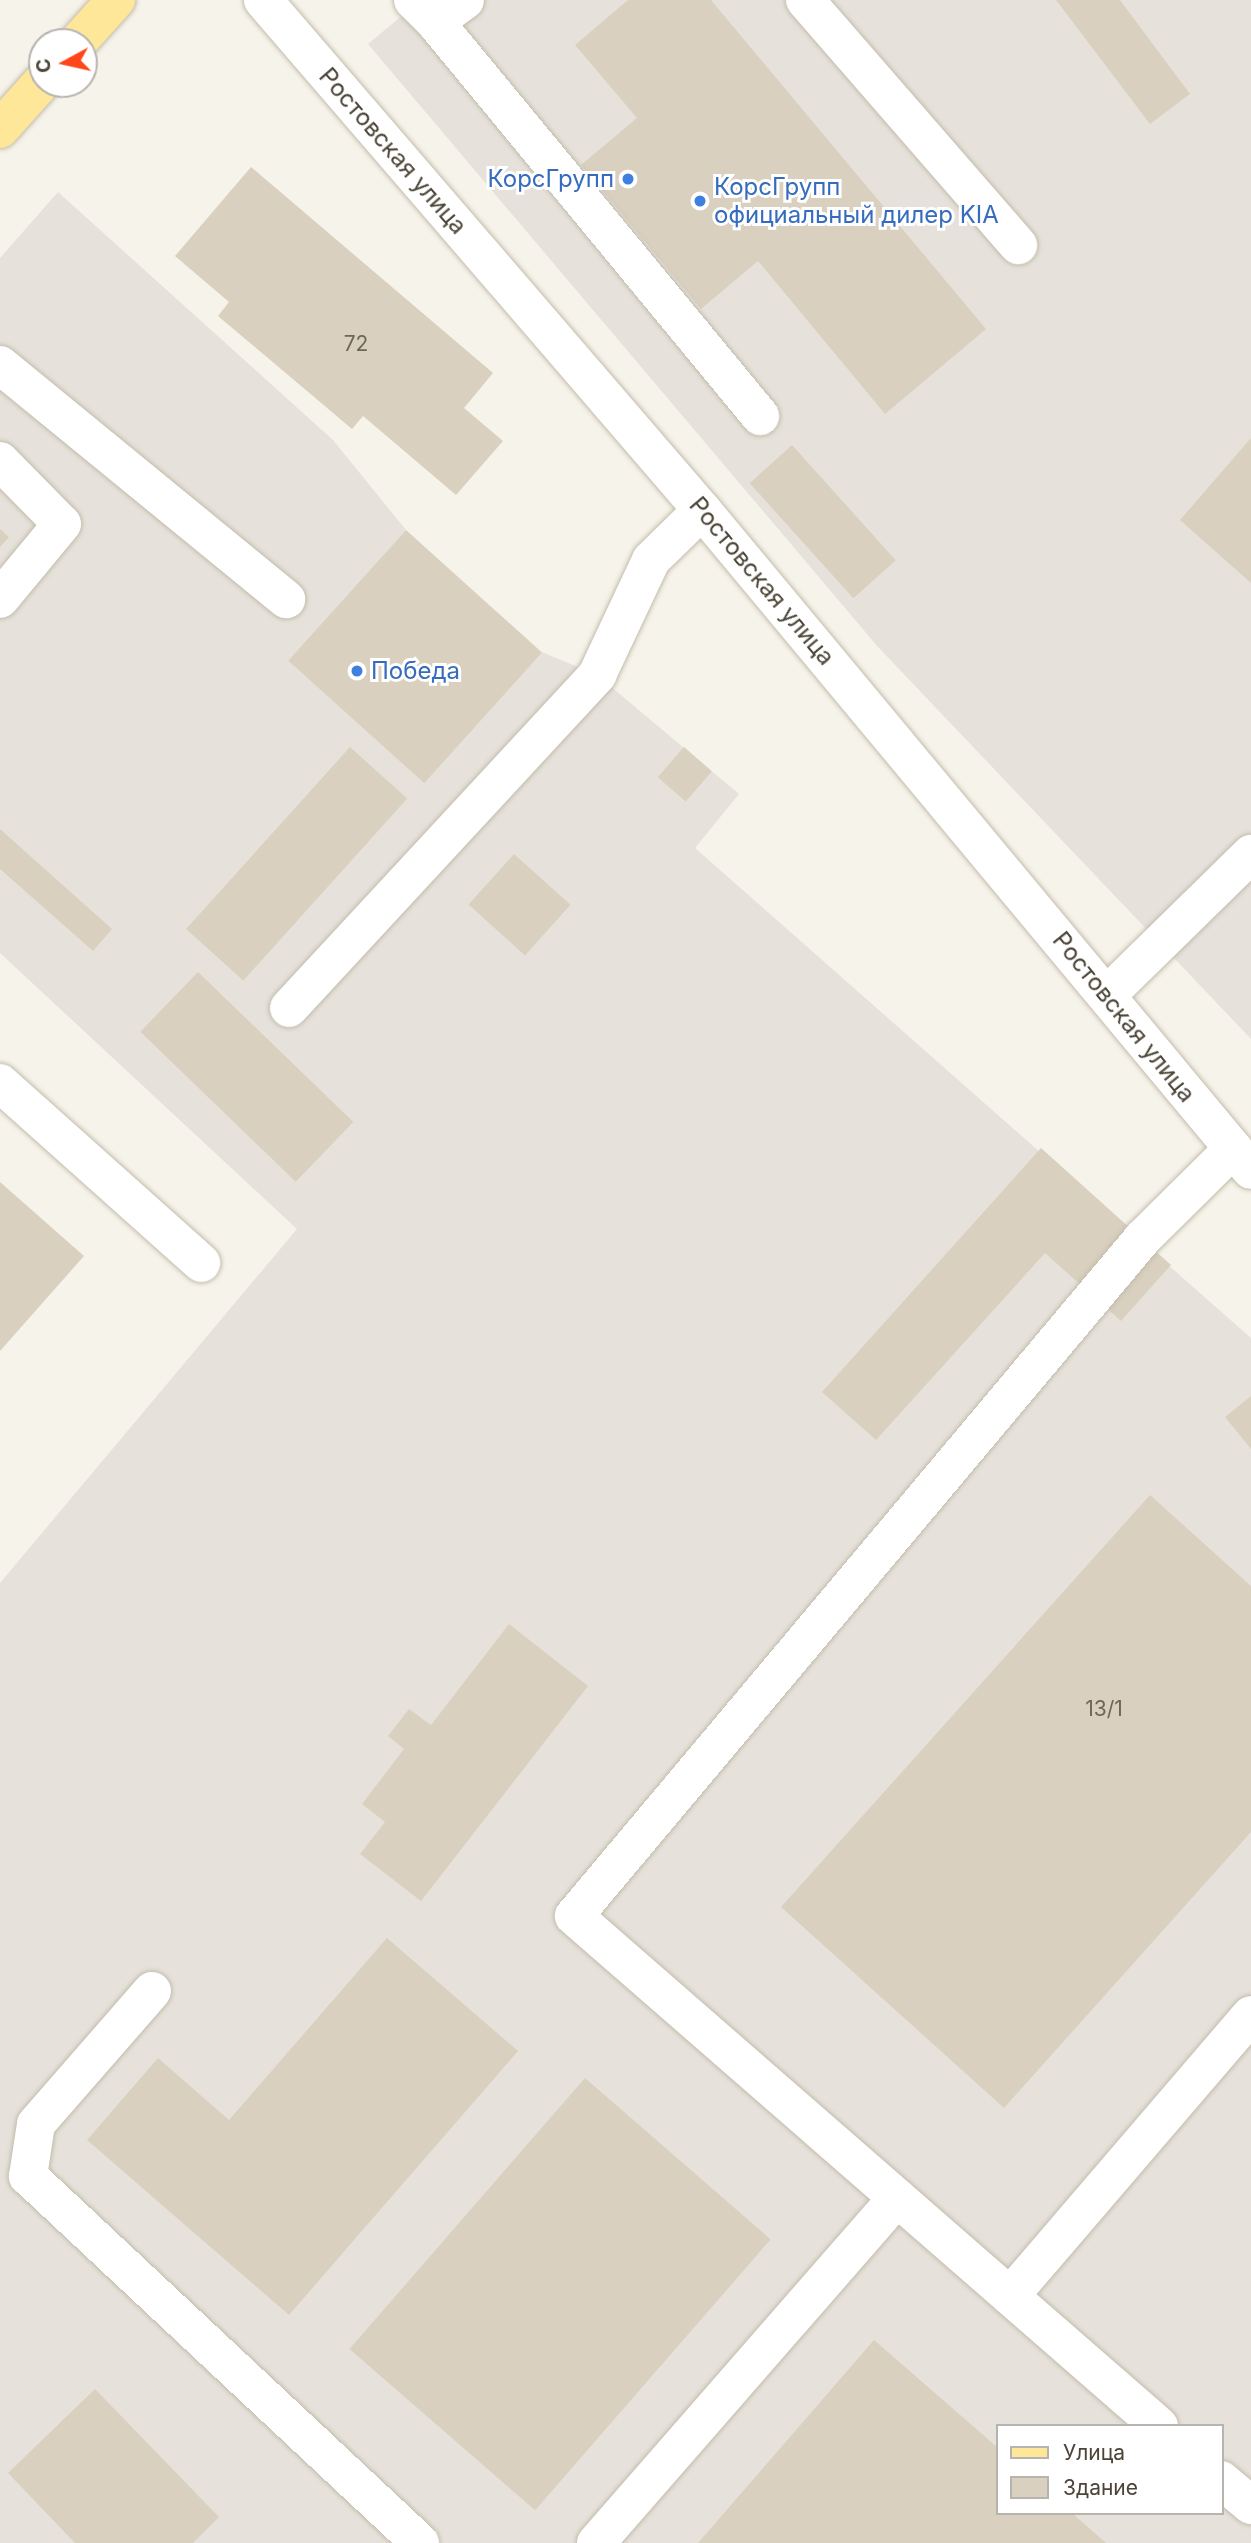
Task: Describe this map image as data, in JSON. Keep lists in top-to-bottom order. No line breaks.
{"streets":{"street":["Ростовская улица"]},"places":["КорсГрупп","КорсГрупп официальный дилер KIA","Победа"],"house_numbers":["72","13/1"],"legend":["Улица","Здание"],"north":"left"}
